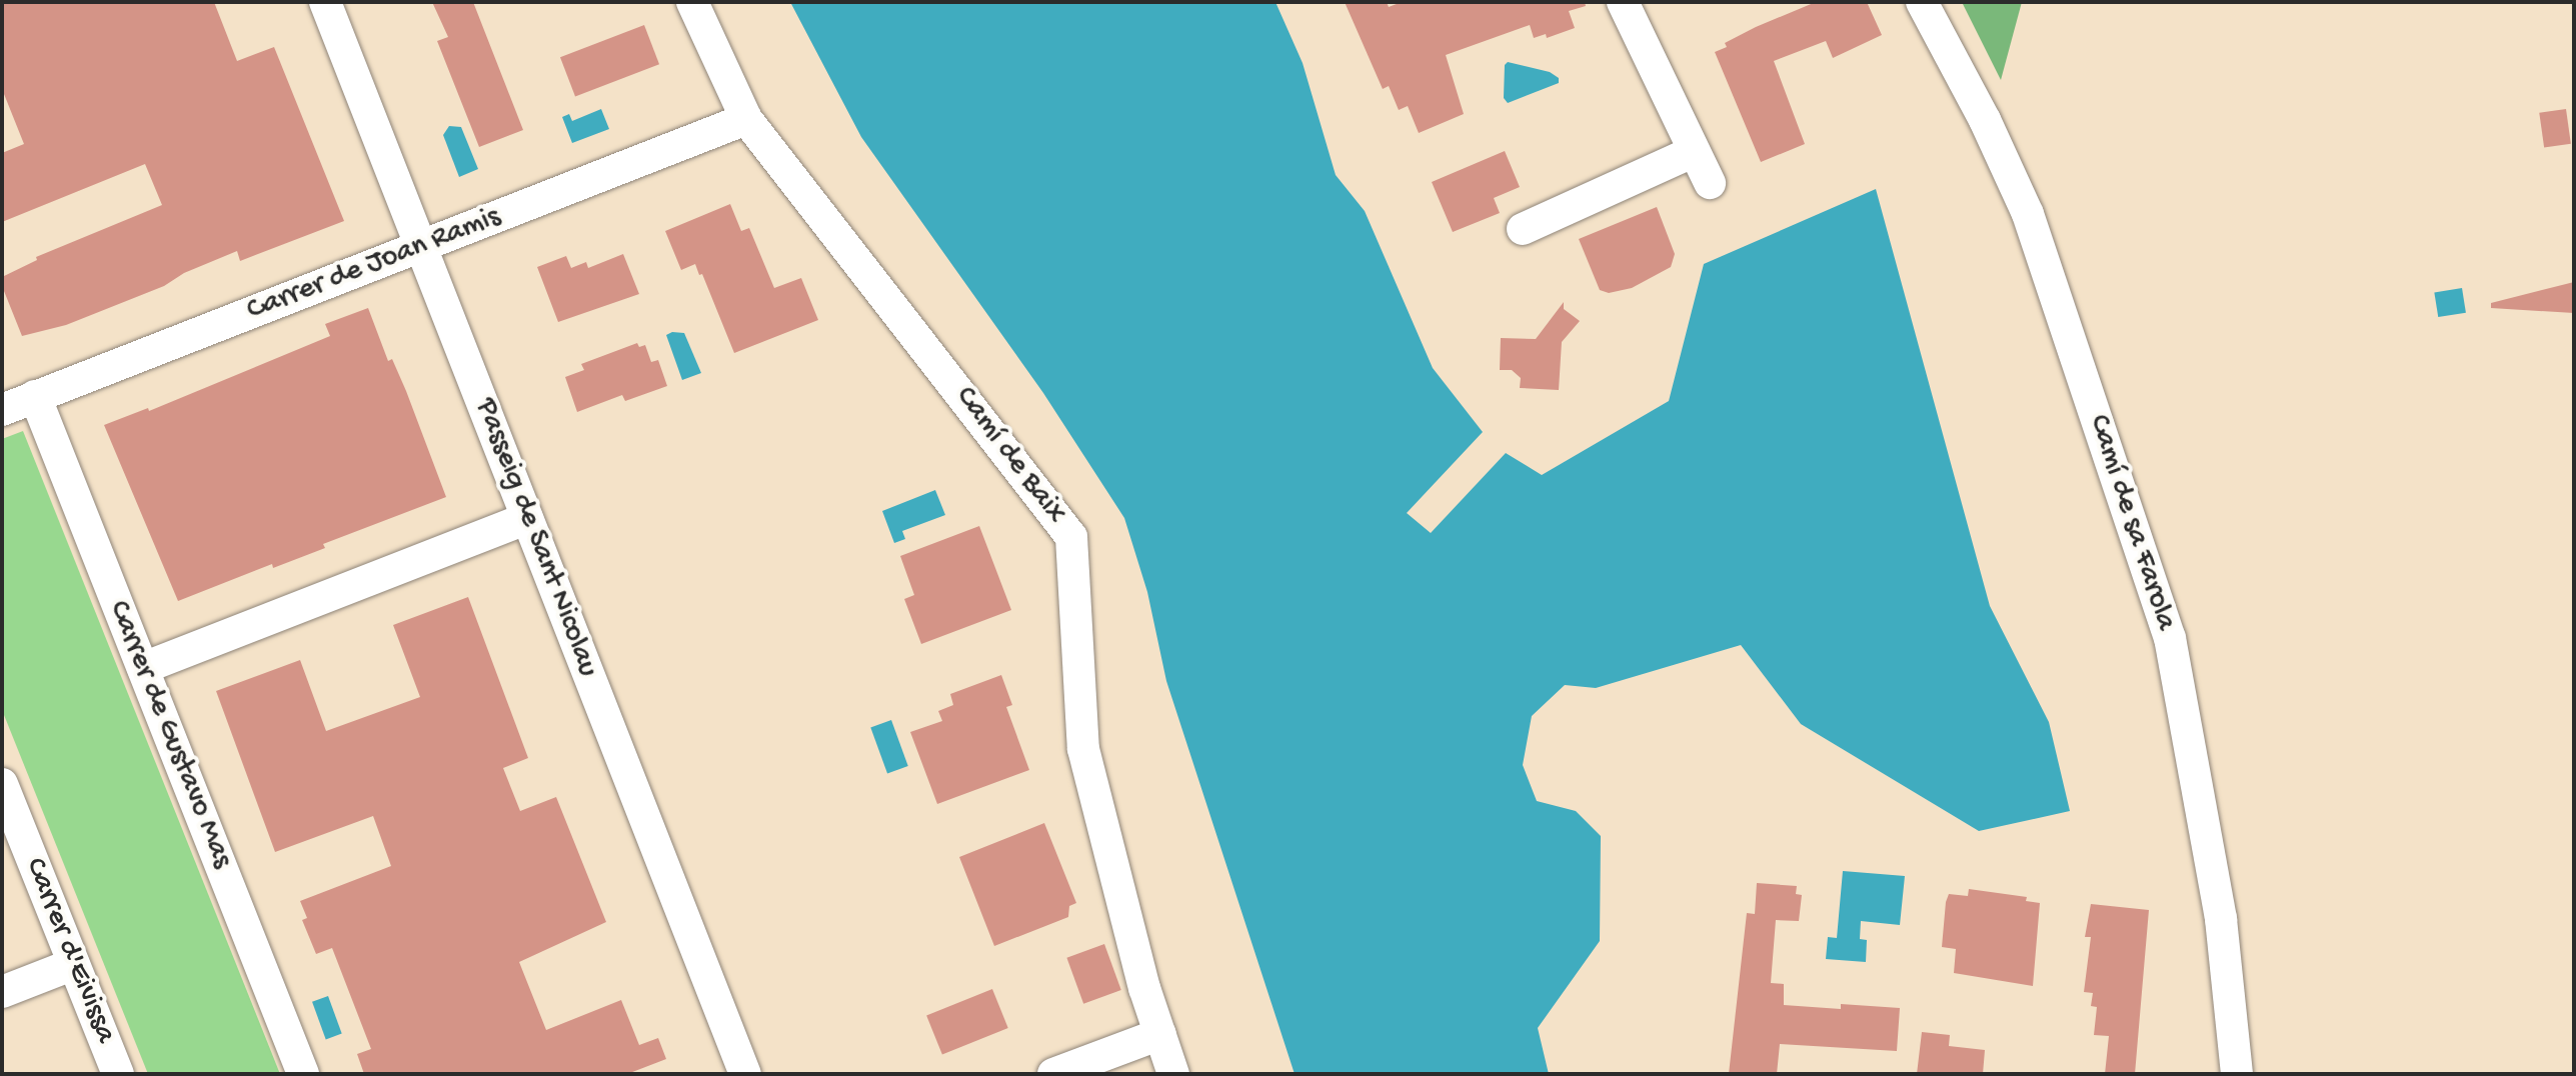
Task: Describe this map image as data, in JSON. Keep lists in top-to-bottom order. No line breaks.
{"streets":{"street":["Carrer de Joan Ramis","Camí de Baix","Camí de sa Farola","Passeig de Sant Nicolau","Carrer de Gustavo Mas","Carrer d'Eivissa"]},"crossings":[["Carrer de Joan Ramis","Camí de Baix"],["Carrer de Joan Ramis","Passeig de Sant Nicolau"],["Carrer de Joan Ramis","Carrer de Gustavo Mas"]]}
